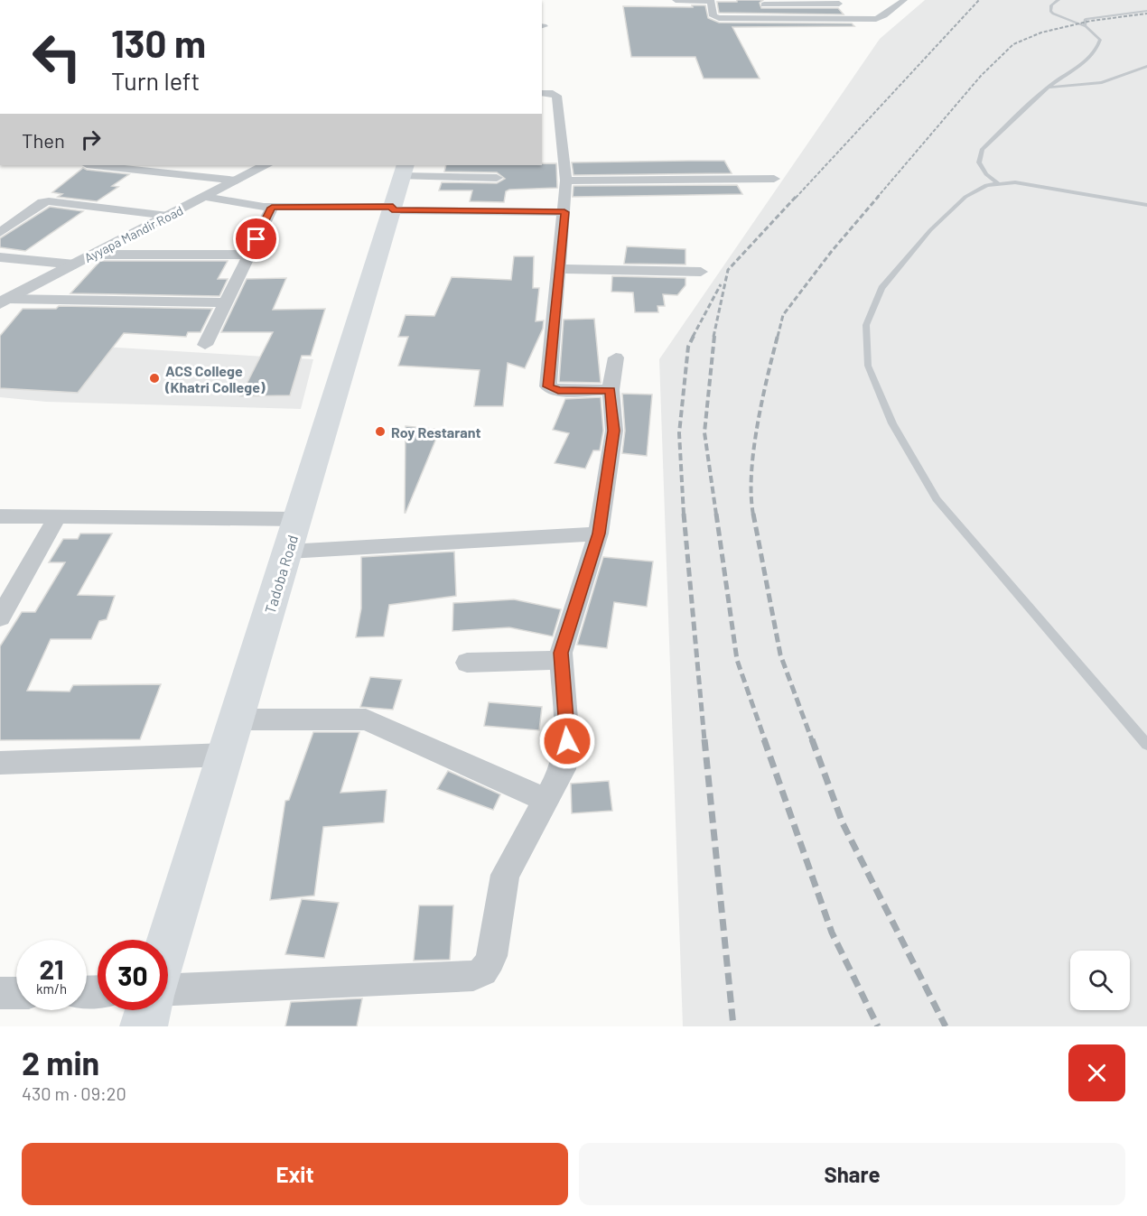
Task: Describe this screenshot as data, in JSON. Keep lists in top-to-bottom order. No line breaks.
{"streets":{"main road":["Tadoba Road"],"street":["Ayyapa Mandir Road"]},"places":["ACS College (Khatri College)","Roy Restarant"],"page":{"turn":["130 m","Turn left"],"then":"Then","speed":"21 km/h","limit":"30","heading":["2 min","430 m · 09:20"],"buttons":["Exit","Share"]}}
